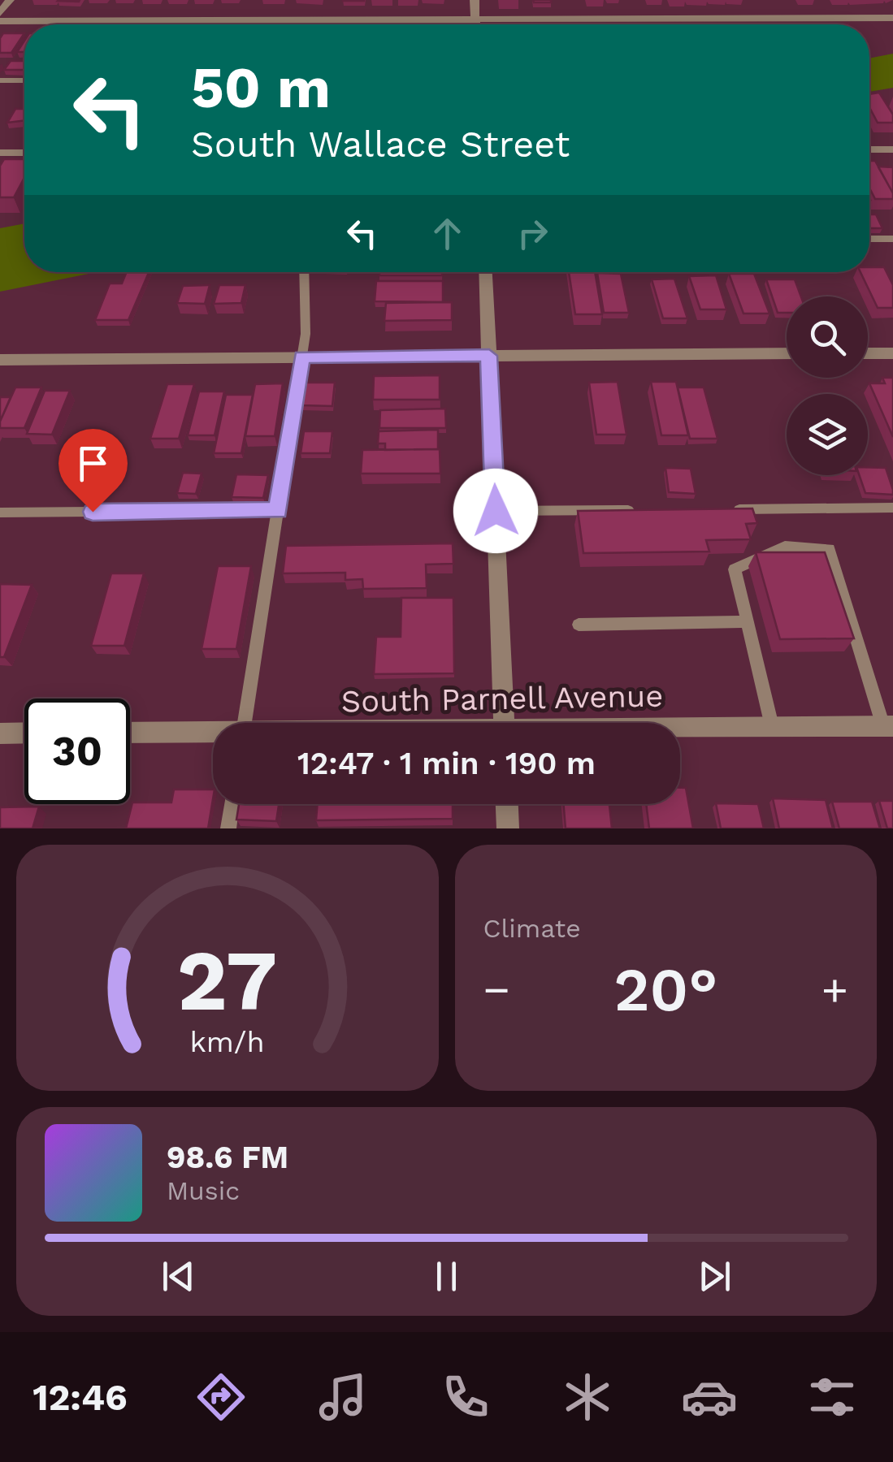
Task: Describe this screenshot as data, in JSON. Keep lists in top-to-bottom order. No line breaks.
{"streets":{"street":["South Parnell Avenue"]},"page":{"turn":["50 m","South Wallace Street"],"limit":"30","trip":"12:47 · 1 min · 190 m","tile":"Climate","heat":["−","20°","+"],"song":["98.6 FM","Music"],"tabs":"12:46","gauge":["27","km/h"]}}
